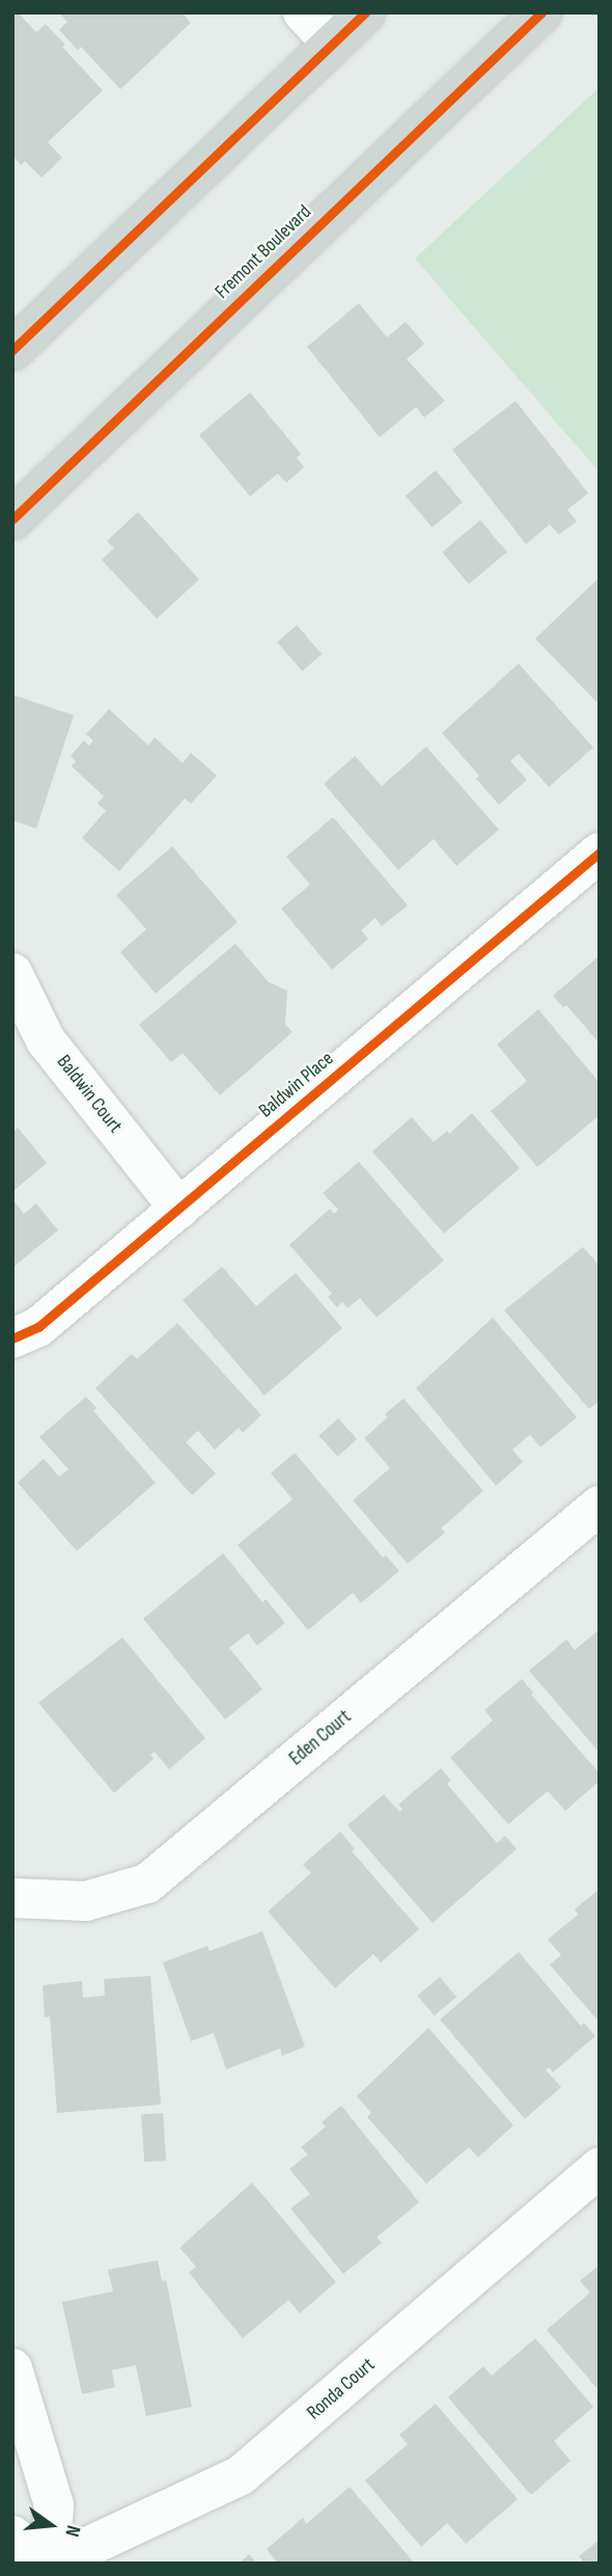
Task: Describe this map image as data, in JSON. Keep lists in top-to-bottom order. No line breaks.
{"streets":{"main road":["Fremont Boulevard"],"street":["Baldwin Place","Baldwin Court","Eden Court","Ronda Court"]},"crossings":[["Baldwin Place","Baldwin Court"]],"north":"right"}
